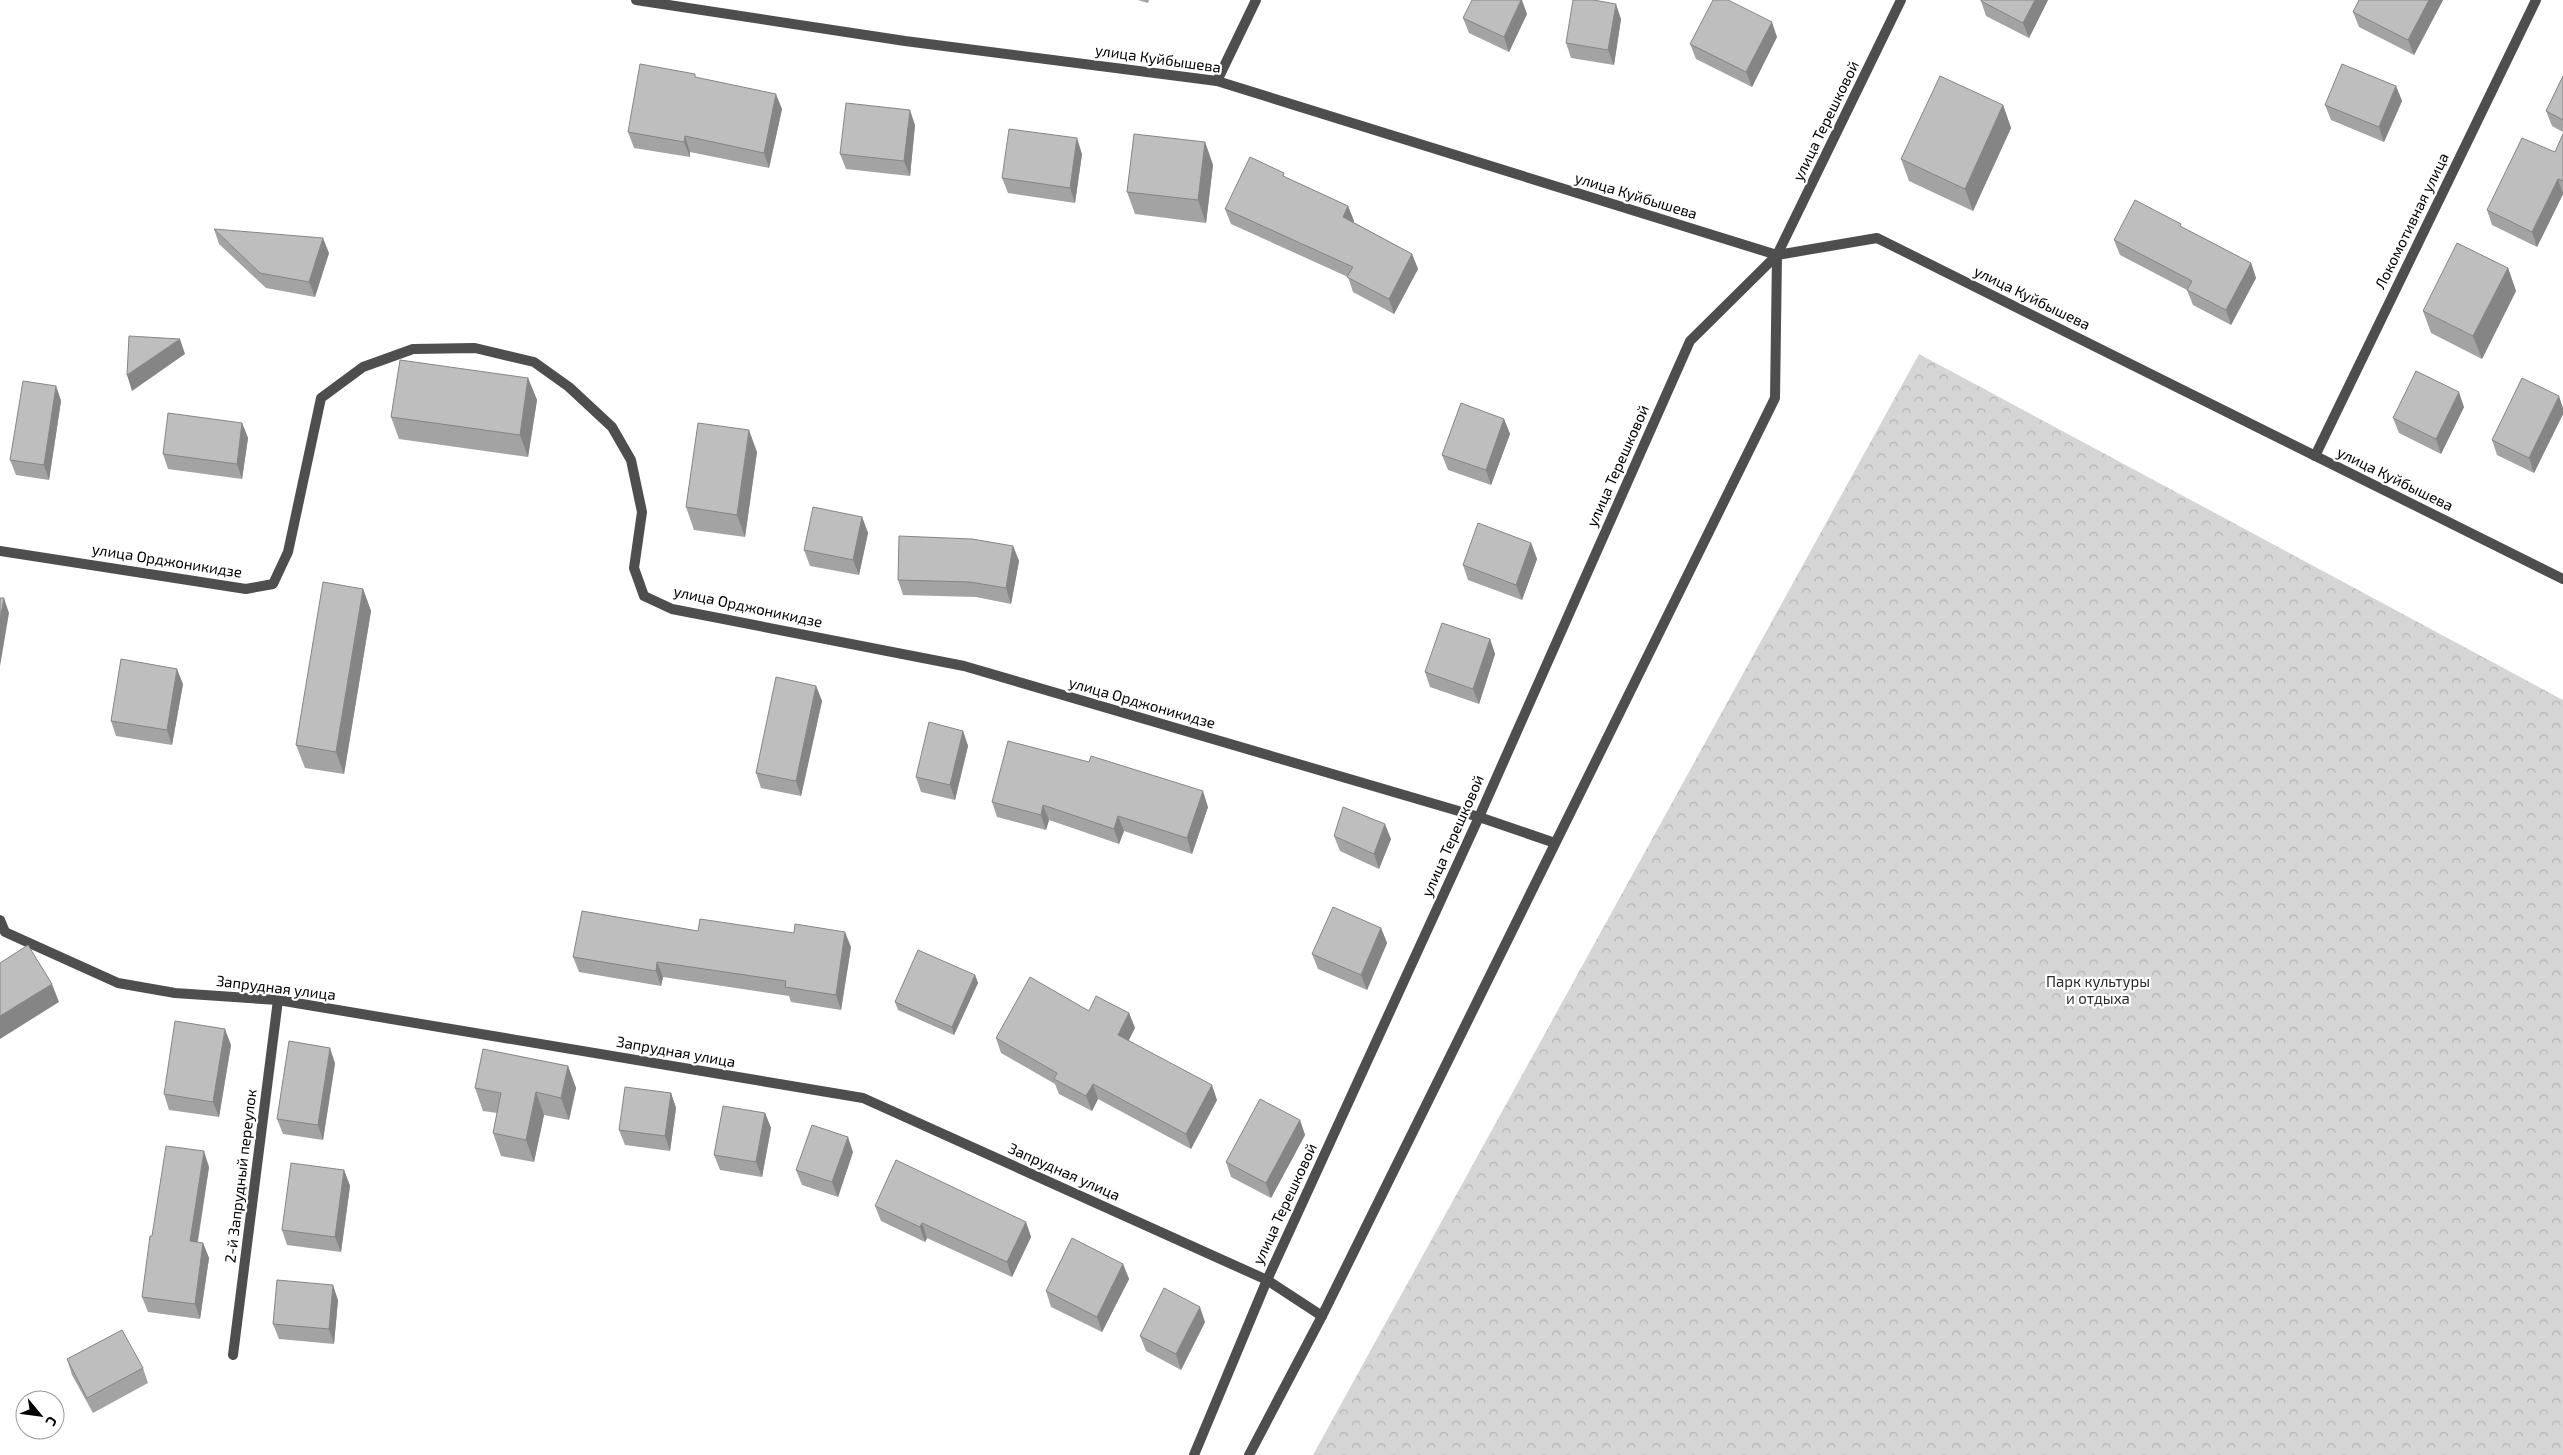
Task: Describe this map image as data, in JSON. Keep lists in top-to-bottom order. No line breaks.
{"streets":{"street":["улица Куйбышева","улица Терешковой","Локомотивная улица","улица Орджоникидзе","Запрудная улица","2-й Запрудный переулок"]},"crossings":[["улица Куйбышева","улица Терешковой"],["улица Куйбышева","Локомотивная улица"],["улица Терешковой","улица Орджоникидзе"],["улица Терешковой","Запрудная улица"],["Запрудная улица","2-й Запрудный переулок"]],"parks":["Парк культуры и отдыха"],"north":"bottom right"}
